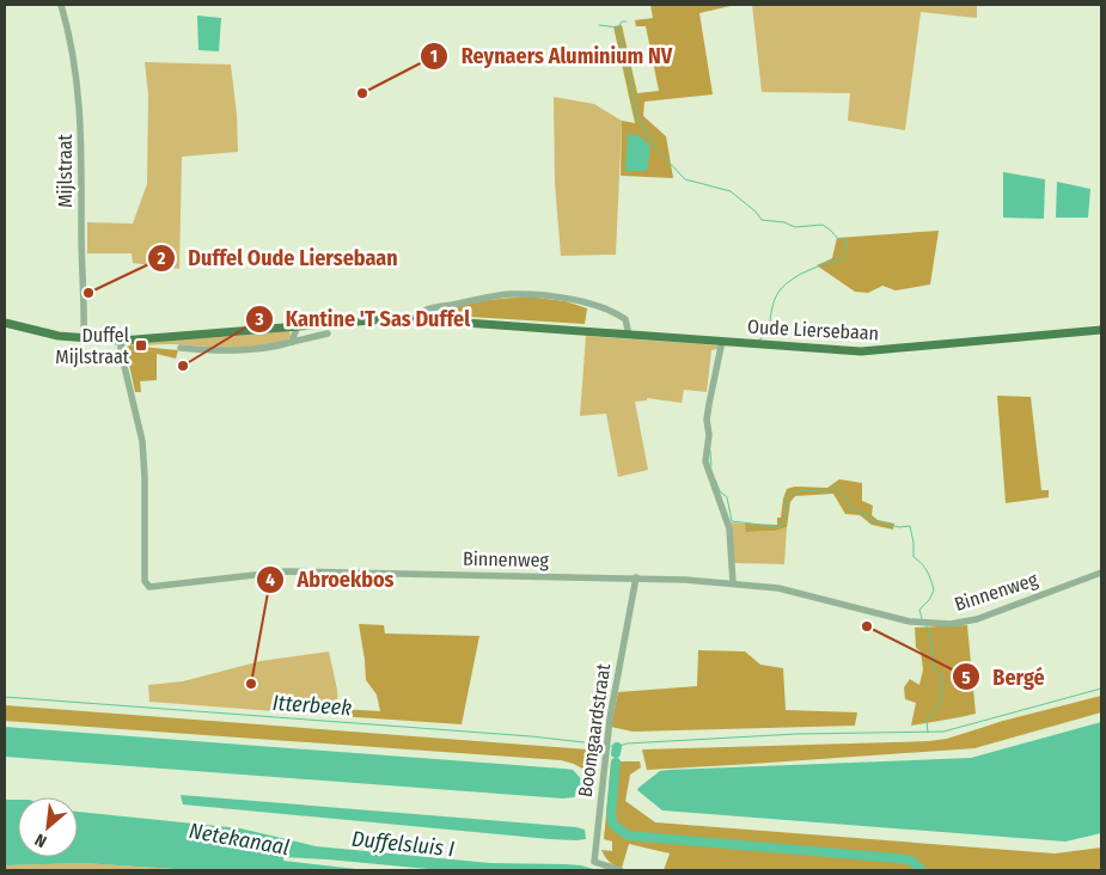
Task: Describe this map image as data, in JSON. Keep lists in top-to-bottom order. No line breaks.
{"streets":{"main road":["Oude Liersebaan"],"street":["Mijlstraat","Binnenweg","Boomgaardstraat"]},"crossings":[["Mijlstraat","Oude Liersebaan"],["Oude Liersebaan","Binnenweg"],["Binnenweg","Boomgaardstraat"]],"water":["Itterbeek","Netekanaal","Duffelsluis I"],"places":{"other":["Reynaers Aluminium NV","Duffel Oude Liersebaan","Kantine 'T Sas Duffel","Bergé","Abroekbos"],"transit":["Duffel Mijlstraat"]},"north":"bottom left"}
